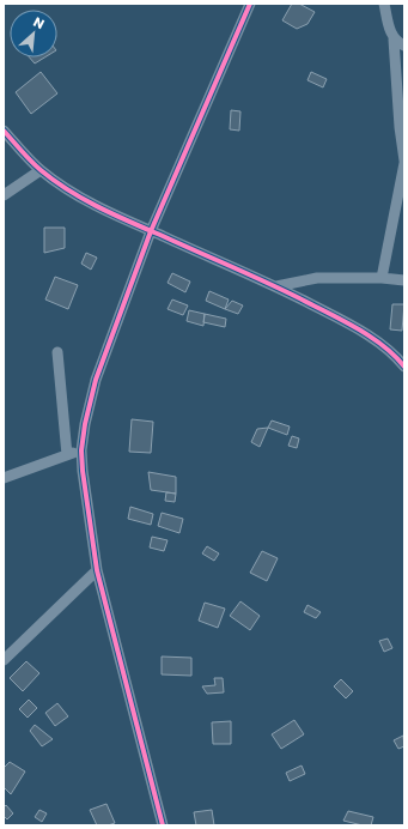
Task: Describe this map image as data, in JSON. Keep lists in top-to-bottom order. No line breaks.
{"north":"top right"}
